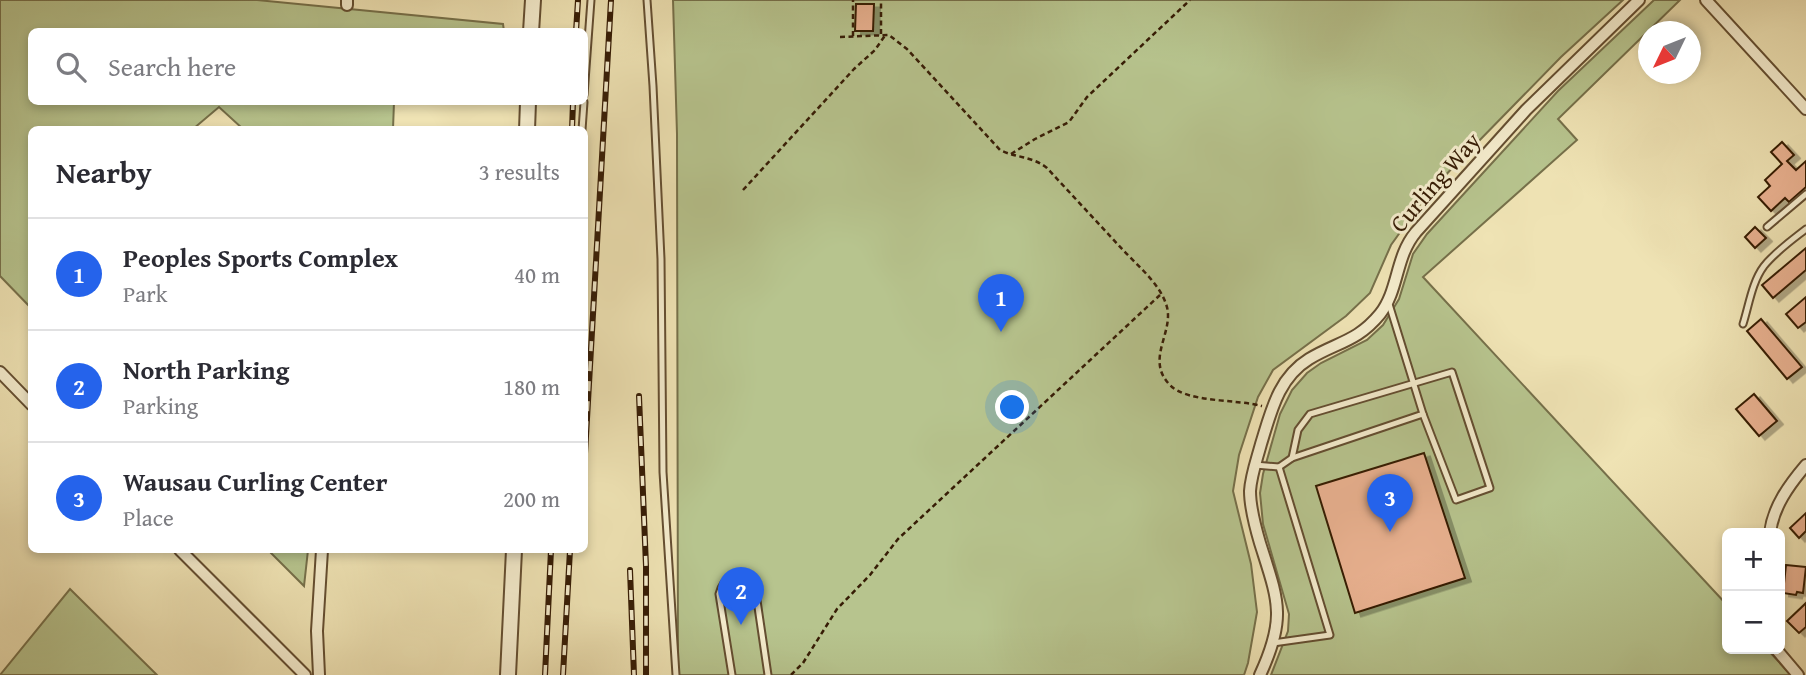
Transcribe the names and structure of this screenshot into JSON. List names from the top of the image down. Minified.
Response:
{"streets":{"street":["Curling Way"]},"north":"bottom left","page":{"search":"Search here","heading":["Nearby","3 results"],"list":[{"mark":"1","name":"Peoples Sports Complex","note":"Park","value":"40 m"},{"mark":"2","name":"North Parking","note":"Parking","value":"180 m"},{"mark":"3","name":"Wausau Curling Center","note":"Place","value":"200 m"}],"pins":["1","3","2"],"map_buttons":["+","−"]}}
